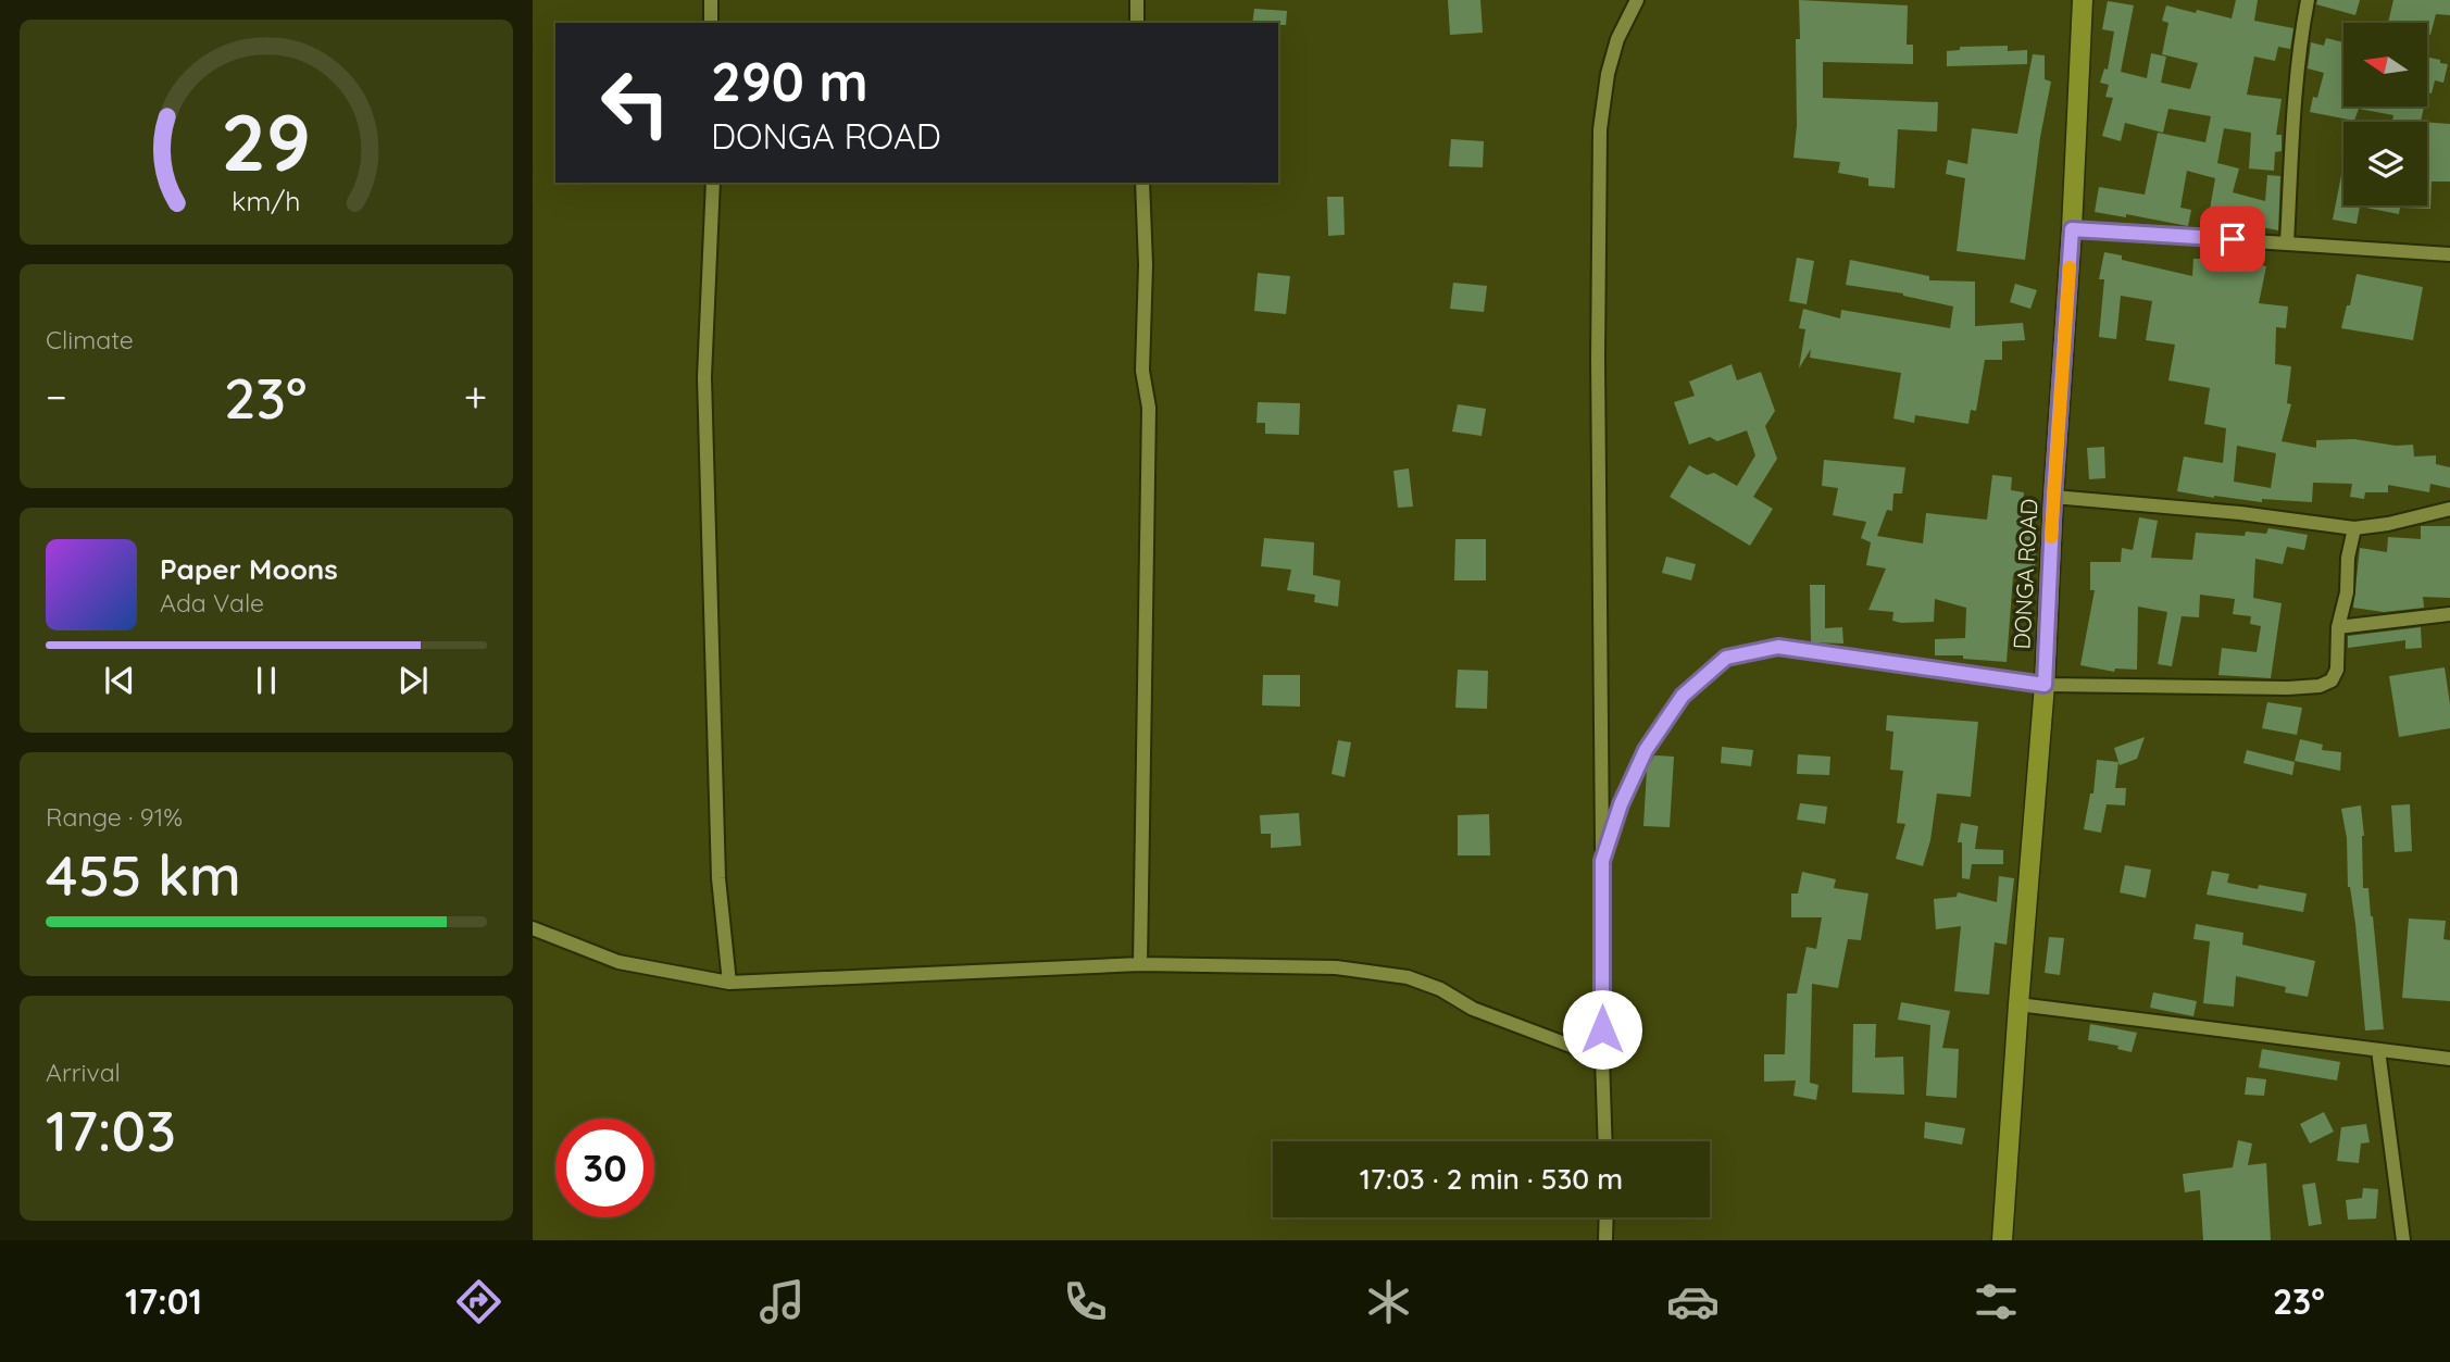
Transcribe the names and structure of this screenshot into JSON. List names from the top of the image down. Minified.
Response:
{"streets":{"street":["DONGA ROAD"]},"north":"left","page":{"turn":["290 m","DONGA ROAD"],"tile":["Climate",["Range · 91%","455 km"],["Arrival","17:03"]],"heat":["−","23°","+"],"song":["Paper Moons","Ada Vale"],"limit":"30","trip":"17:03 · 2 min · 530 m","tabs":["17:01","23°"],"gauge":["29","km/h"]}}
